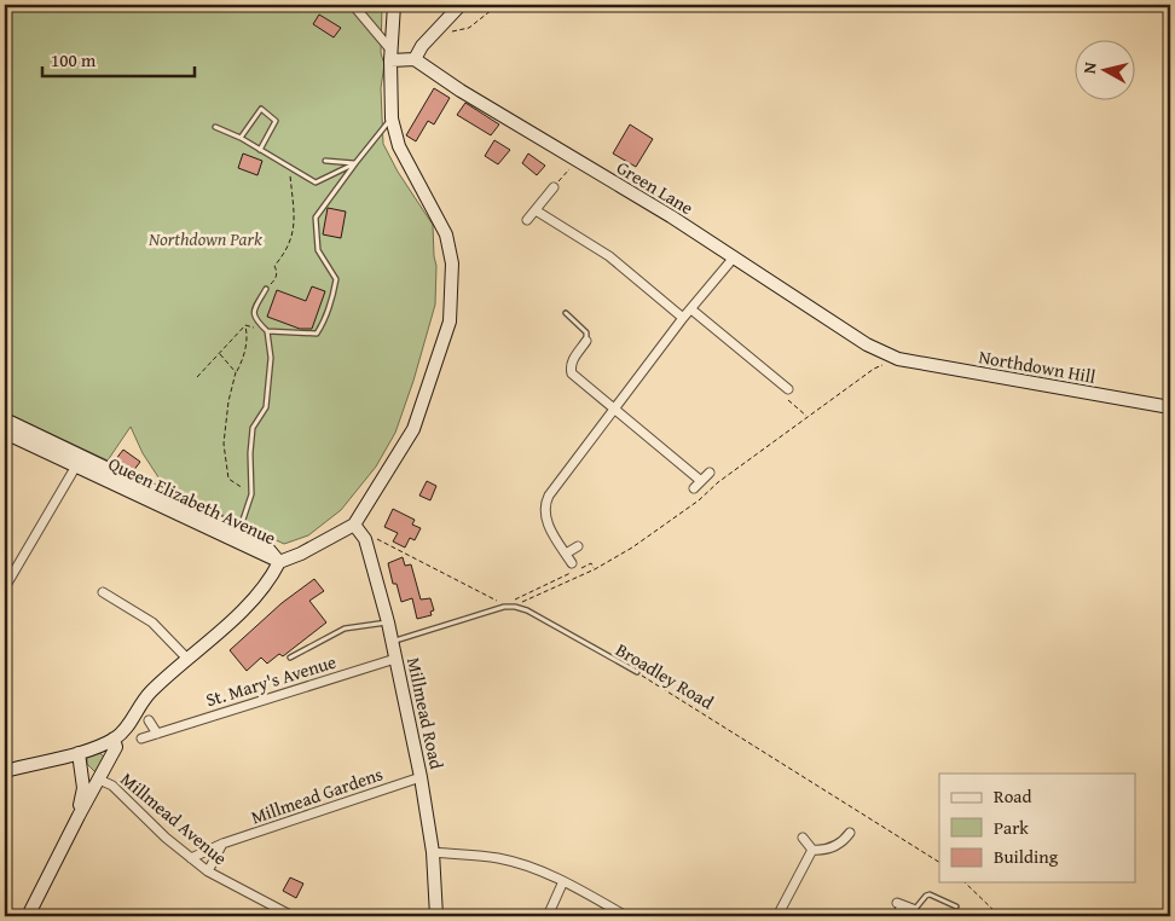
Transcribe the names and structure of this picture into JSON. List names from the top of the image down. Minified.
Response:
{"streets":{"main road":["Green Lane","Northdown Hill","Queen Elizabeth Avenue","Millmead Road"],"street":["St. Mary's Avenue","Millmead Gardens","Millmead Avenue"],"lane":["Broadley Road"]},"crossings":[["Green Lane","Northdown Hill"],["St. Mary's Avenue","Millmead Road"],["Millmead Road","Millmead Gardens"],["Millmead Gardens","Millmead Avenue"]],"parks":["Northdown Park"],"legend":["Road","Park","Building"],"scale_bar":"100 m","north":"left"}
